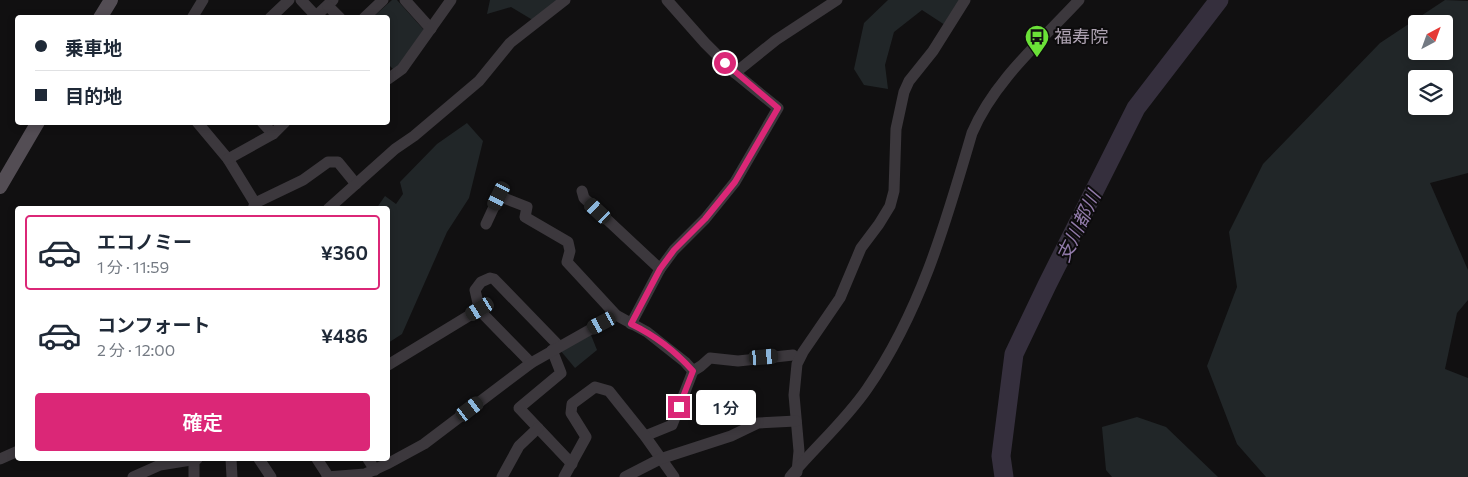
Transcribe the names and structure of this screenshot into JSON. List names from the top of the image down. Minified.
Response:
{"water":["支川都川"],"places":{"bus stop":["福寿院"]},"north":"top right","page":{"banner":["乗車地","目的地"],"list":[{"name":"エコノミー","note":"1 分 · 11:59","value":"¥360"},{"name":"コンフォート","note":"2 分 · 12:00","value":"¥486"}],"buttons":"確定","bubble":"1 分"}}
